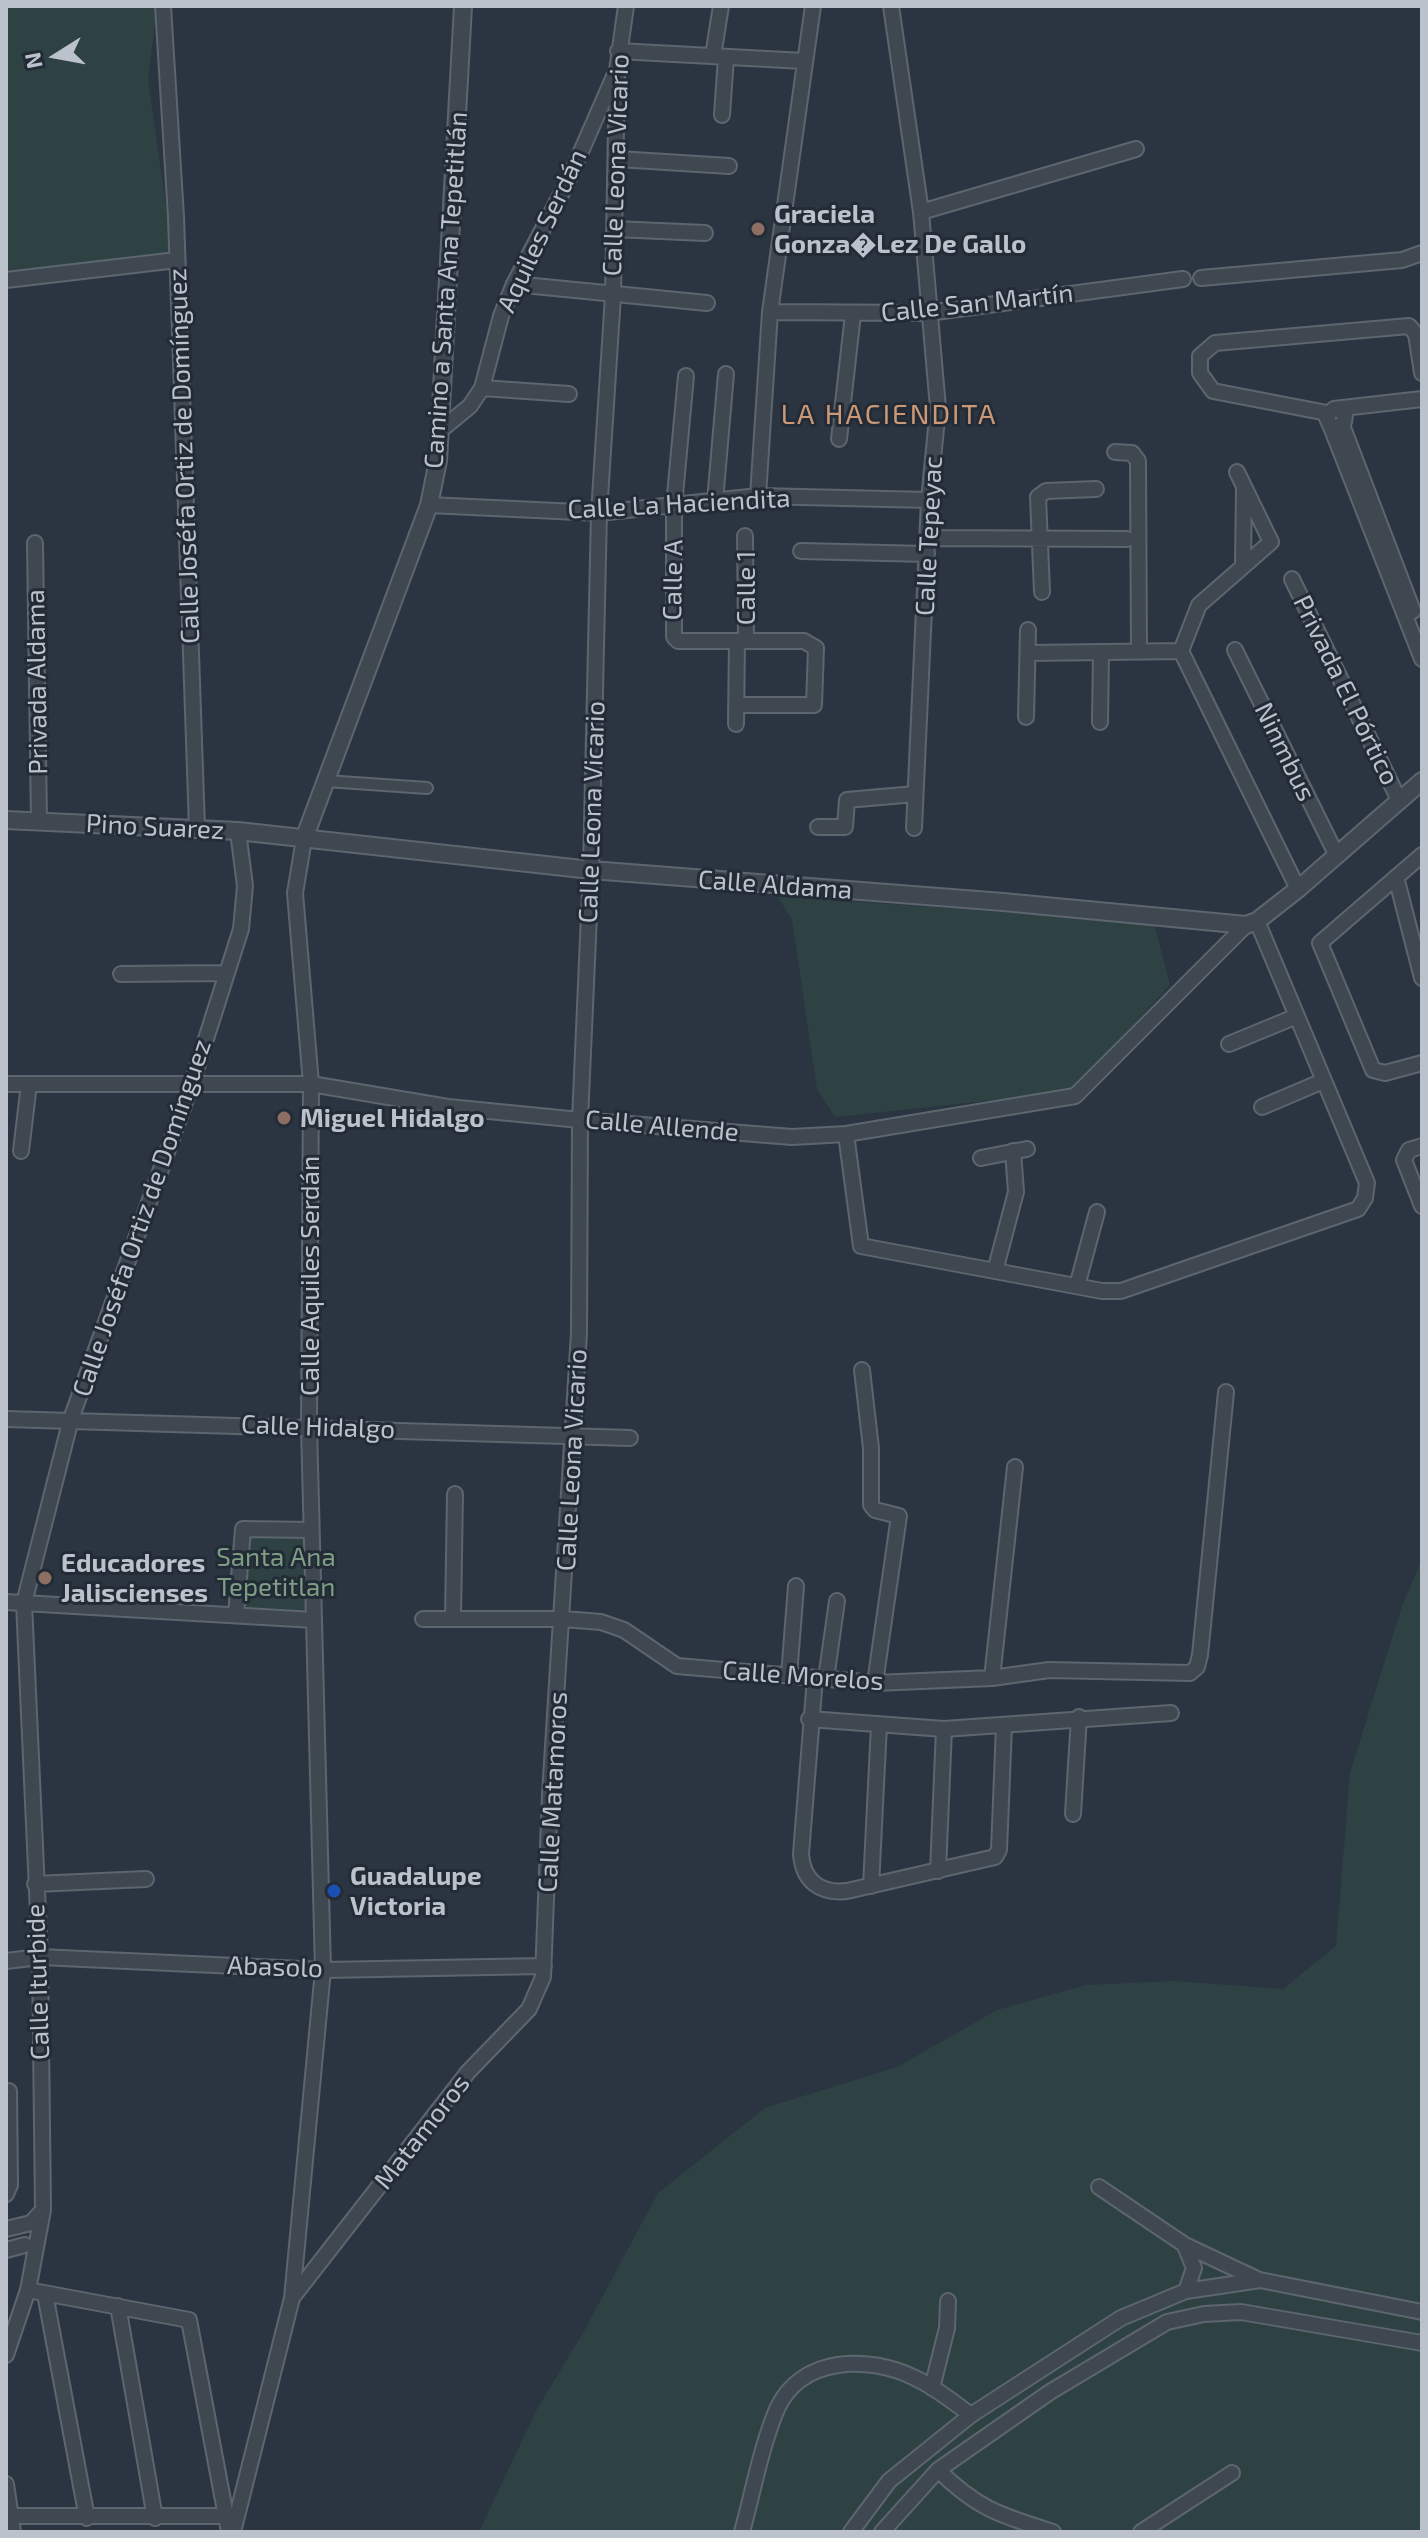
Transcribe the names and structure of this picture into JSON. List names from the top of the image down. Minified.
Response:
{"streets":{"street":["Calle Leona Vicario","Aquiles Serdán","Camino a Santa Ana Tepetitlán","Calle San Martín","Calle Joséfa Ortiz de Domínguez","Calle La Haciendita","Calle Tepeyac","Calle A","Calle 1","Privada Aldama","Privada El Pórtico","Ninmbus","Pino Suarez","Calle Aldama","Calle Allende","Calle Aquiles Serdán","Calle Hidalgo","Calle Morelos","Calle Matamoros","Abasolo","Calle Iturbide","Matamoros"]},"crossings":[["Calle Leona Vicario","Aquiles Serdán"],["Calle Leona Vicario","Calle La Haciendita"],["Calle Leona Vicario","Calle Aldama"],["Calle Leona Vicario","Calle Allende"],["Calle Leona Vicario","Calle Hidalgo"],["Calle Leona Vicario","Calle Morelos"],["Calle Leona Vicario","Calle Matamoros"],["Aquiles Serdán","Camino a Santa Ana Tepetitlán"],["Camino a Santa Ana Tepetitlán","Calle La Haciendita"],["Camino a Santa Ana Tepetitlán","Pino Suarez"],["Camino a Santa Ana Tepetitlán","Calle Aldama"],["Camino a Santa Ana Tepetitlán","Calle Aquiles Serdán"],["Calle San Martín","Calle Tepeyac"],["Calle Joséfa Ortiz de Domínguez","Pino Suarez"],["Calle Joséfa Ortiz de Domínguez","Calle Allende"],["Calle Joséfa Ortiz de Domínguez","Calle Hidalgo"],["Calle Joséfa Ortiz de Domínguez","Calle Iturbide"],["Calle La Haciendita","Calle Tepeyac"],["Calle La Haciendita","Calle A"],["Calle A","Calle 1"],["Privada Aldama","Pino Suarez"],["Pino Suarez","Calle Aldama"],["Pino Suarez","Calle Aquiles Serdán"],["Calle Aldama","Calle Allende"],["Calle Aldama","Calle Aquiles Serdán"],["Calle Allende","Calle Aquiles Serdán"],["Calle Aquiles Serdán","Calle Hidalgo"],["Calle Aquiles Serdán","Abasolo"],["Calle Morelos","Calle Matamoros"],["Calle Matamoros","Abasolo"],["Calle Matamoros","Matamoros"],["Abasolo","Calle Iturbide"],["Abasolo","Matamoros"]],"districts":["LA HACIENDITA"],"parks":["Santa Ana Tepetitlan"],"places":["Graciela Gonza�Lez De Gallo","Miguel Hidalgo","Educadores Jaliscienses","Guadalupe Victoria"],"north":"left"}
